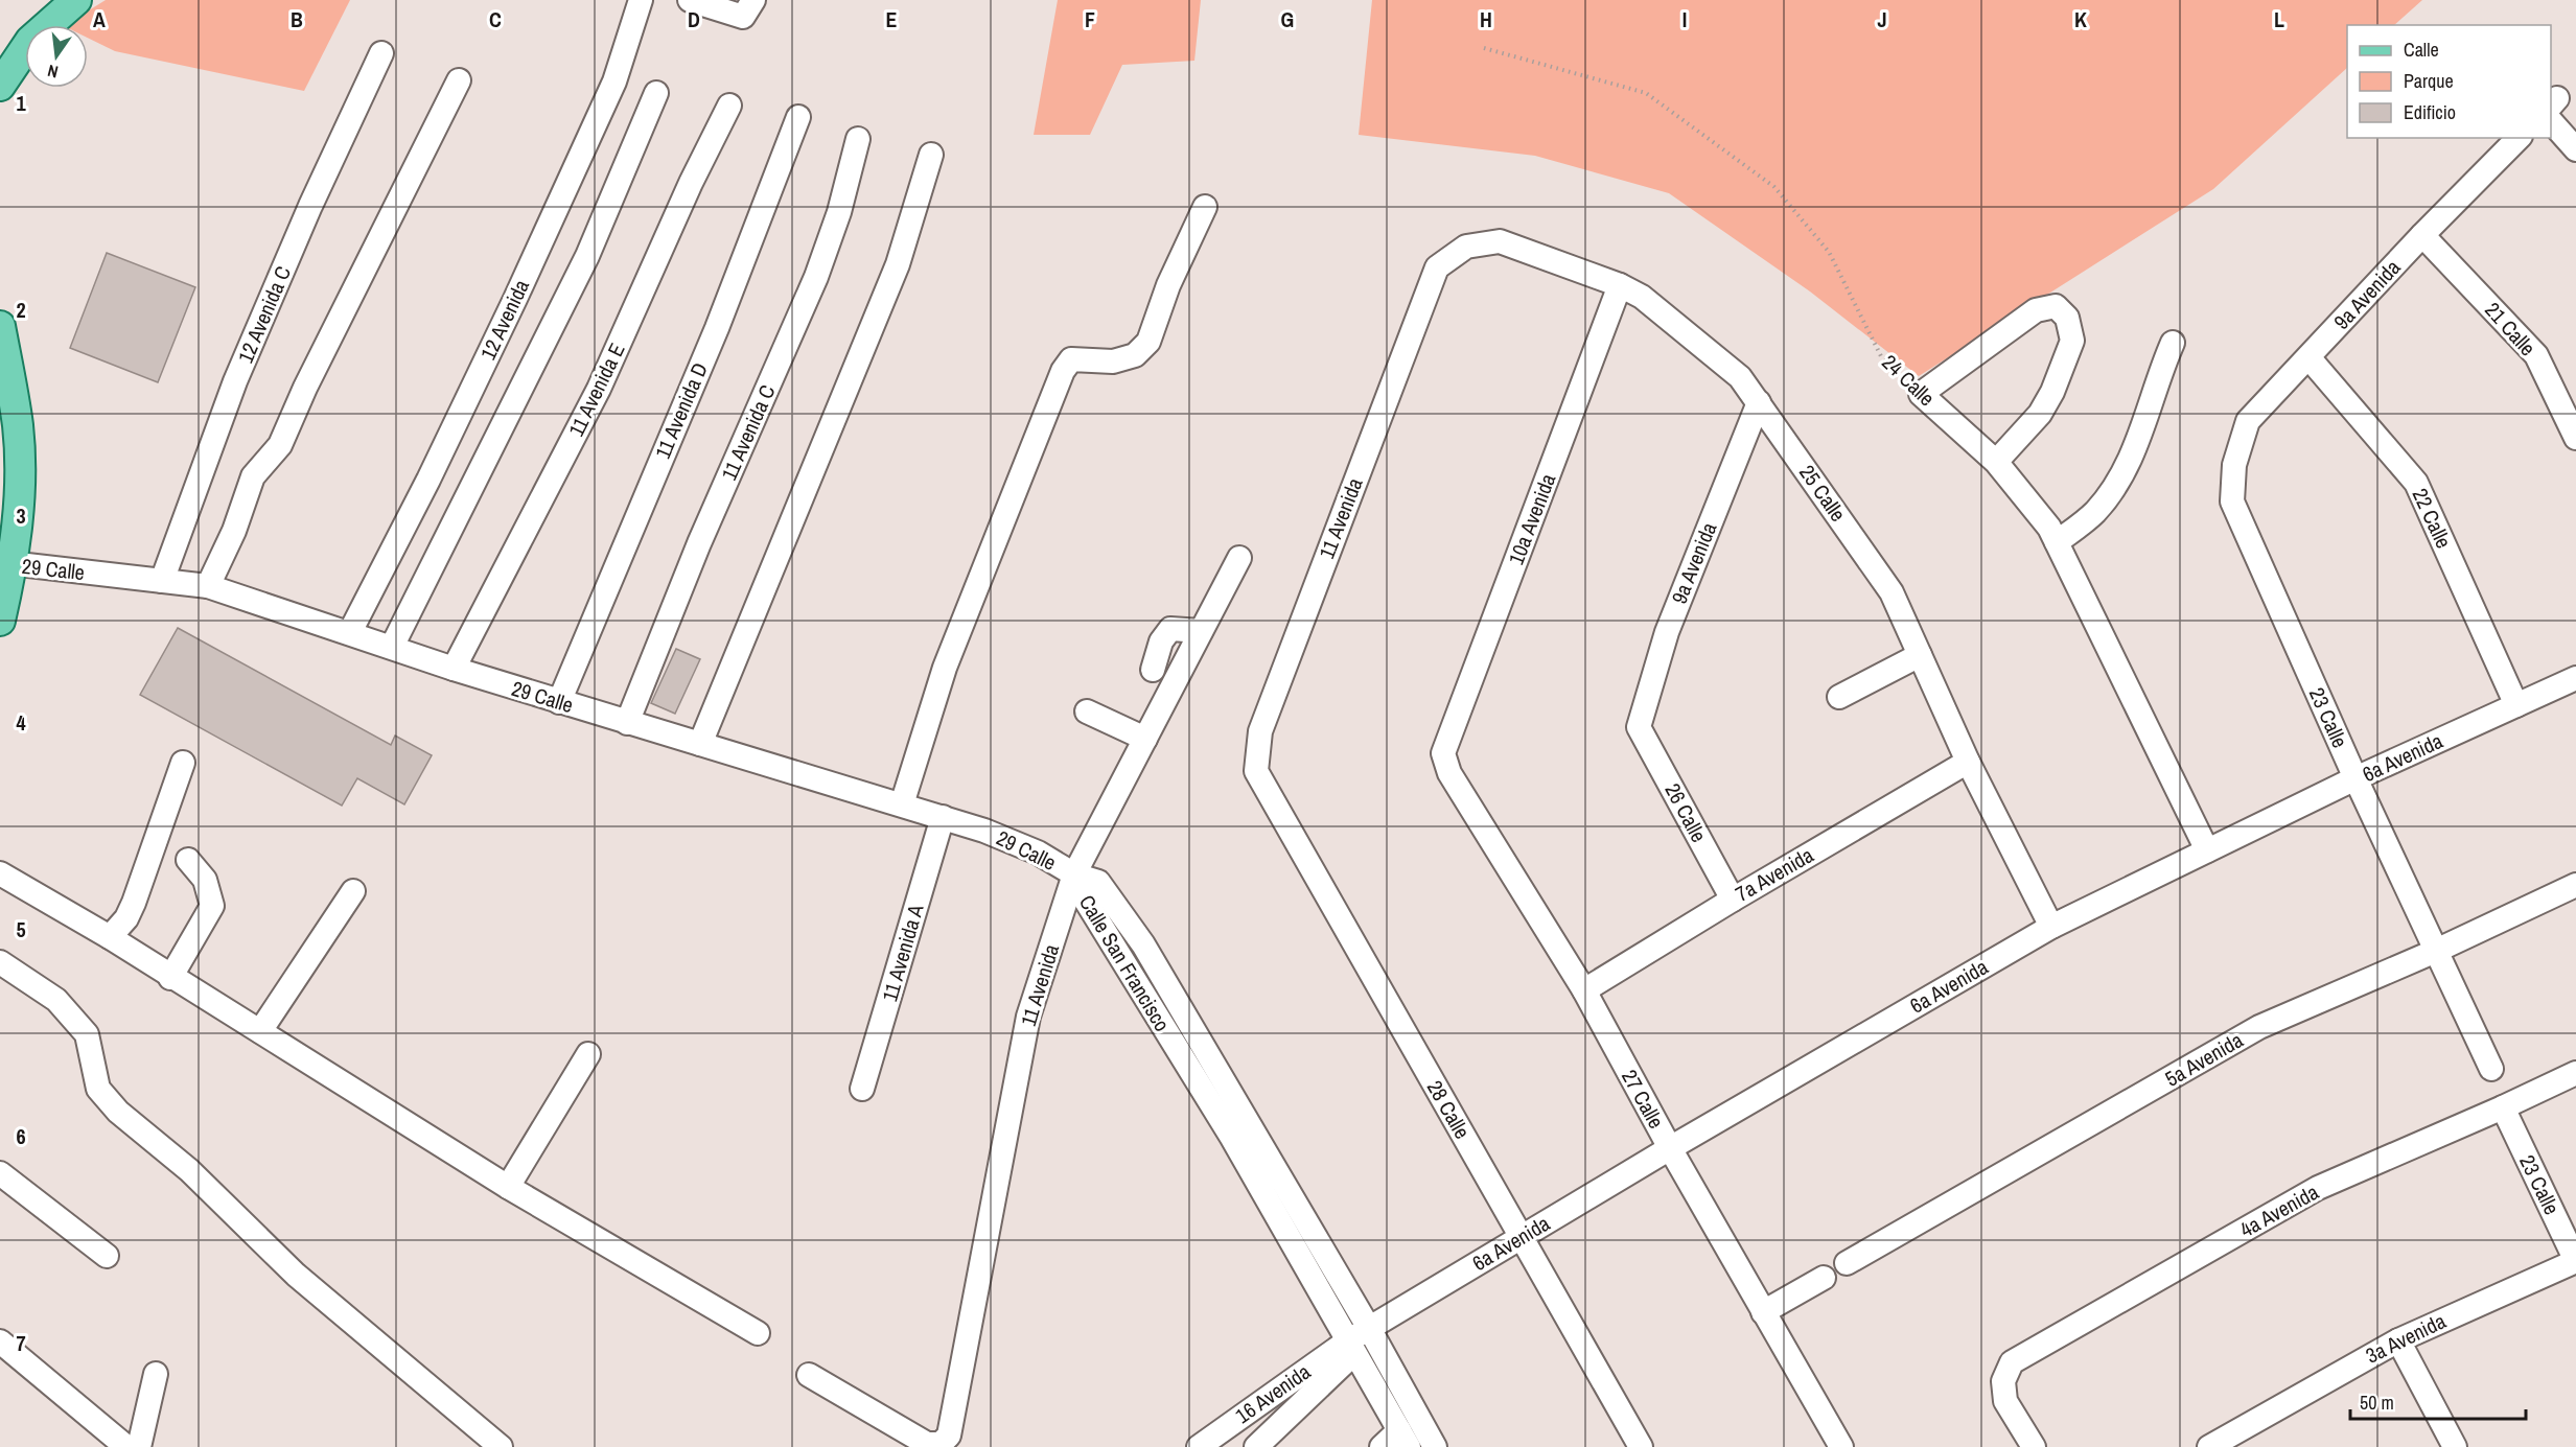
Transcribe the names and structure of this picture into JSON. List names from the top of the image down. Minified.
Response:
{"streets":{"street":["9a Avenida","12 Avenida C","12 Avenida","21 Calle","24 Calle","11 Avenida E","11 Avenida D","11 Avenida C","25 Calle","11 Avenida","22 Calle","10a Avenida","29 Calle","23 Calle","6a Avenida","26 Calle","7a Avenida","11 Avenida A","Calle San Francisco","5a Avenida","27 Calle","28 Calle","4a Avenida","3a Avenida","16 Avenida"]},"crossings":[["9a Avenida","21 Calle"],["9a Avenida","25 Calle"],["9a Avenida","22 Calle"],["9a Avenida","23 Calle"],["9a Avenida","26 Calle"],["12 Avenida C","29 Calle"],["12 Avenida","29 Calle"],["24 Calle","6a Avenida"],["11 Avenida E","29 Calle"],["11 Avenida D","29 Calle"],["11 Avenida C","29 Calle"],["25 Calle","11 Avenida"],["25 Calle","10a Avenida"],["25 Calle","6a Avenida"],["25 Calle","7a Avenida"],["11 Avenida","29 Calle"],["11 Avenida","Calle San Francisco"],["11 Avenida","28 Calle"],["22 Calle","6a Avenida"],["10a Avenida","27 Calle"],["29 Calle","11 Avenida A"],["29 Calle","Calle San Francisco"],["23 Calle","6a Avenida"],["23 Calle","5a Avenida"],["23 Calle","4a Avenida"],["23 Calle","3a Avenida"],["6a Avenida","Calle San Francisco"],["6a Avenida","27 Calle"],["6a Avenida","28 Calle"],["6a Avenida","16 Avenida"],["26 Calle","7a Avenida"],["7a Avenida","27 Calle"],["Calle San Francisco","16 Avenida"]],"legend":["Calle","Parque","Edificio"],"scale_bar":"50 m","north":"bottom","grid":{"columns":["A","B","C","D","E","F","G","H","I","J","K","L"],"rows":["1","2","3","4","5","6","7"]}}
